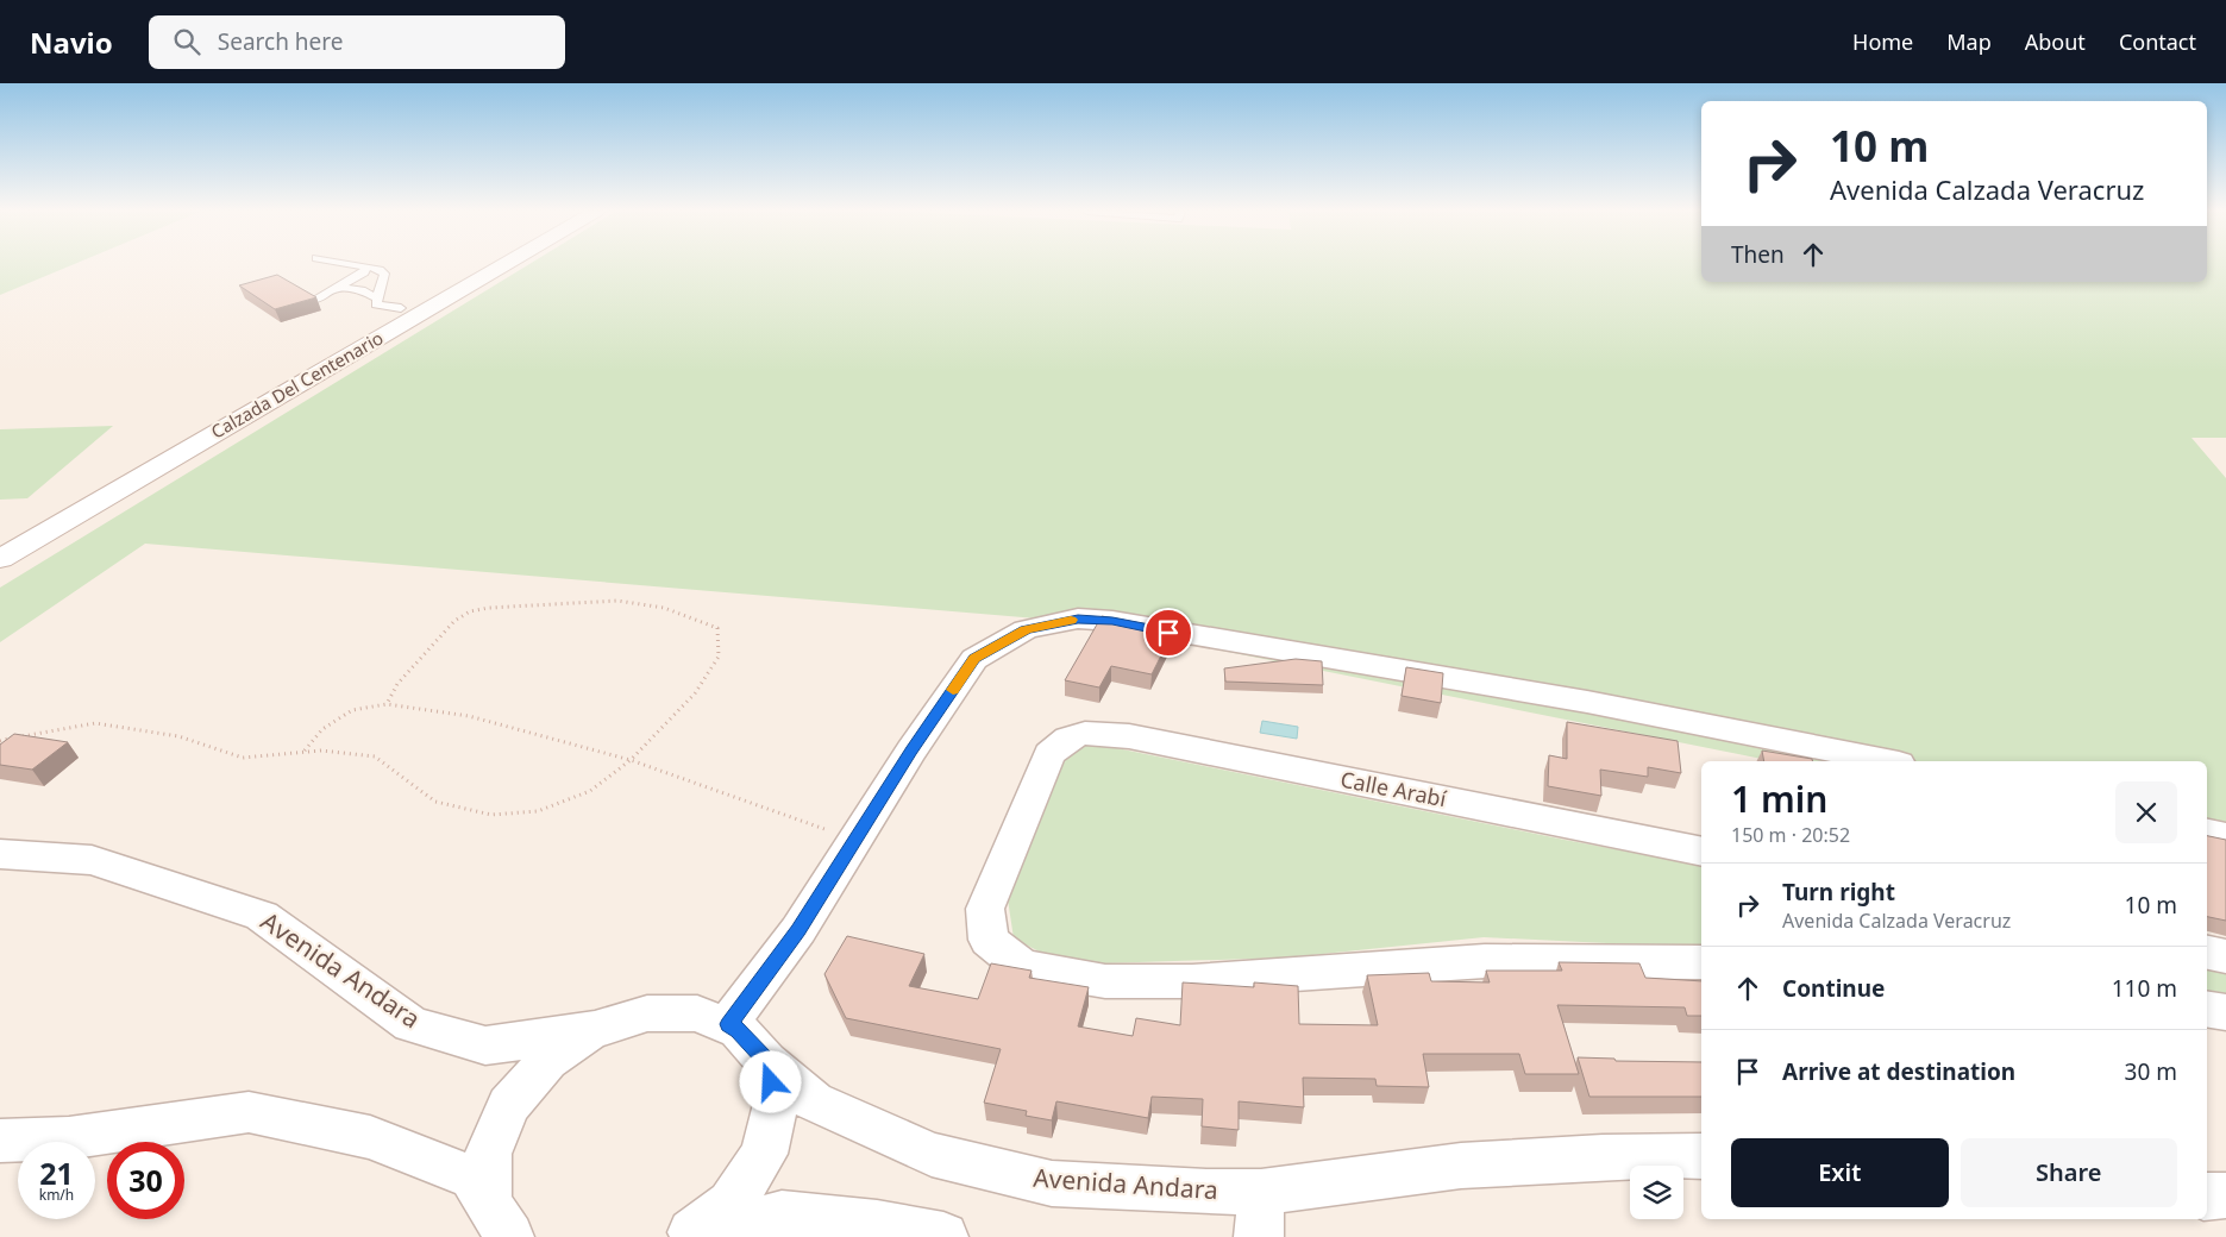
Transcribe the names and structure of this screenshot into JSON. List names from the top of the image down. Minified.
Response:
{"streets":{"main road":["Calzada Del Centenario"],"street":["Calle Arabí","Avenida Andara"]},"page":{"header":"Navio","search":"Search here","nav":["Home","Map","About","Contact"],"turn":["10 m","Avenida Calzada Veracruz"],"then":"Then","heading":["1 min","150 m · 20:52"],"list":[{"name":"Turn right","note":"Avenida Calzada Veracruz","value":"10 m"},{"name":"Continue","value":"110 m"},{"name":"Arrive at destination","value":"30 m"}],"buttons":["Exit","Share"],"speed":"21 km/h","limit":"30"}}
